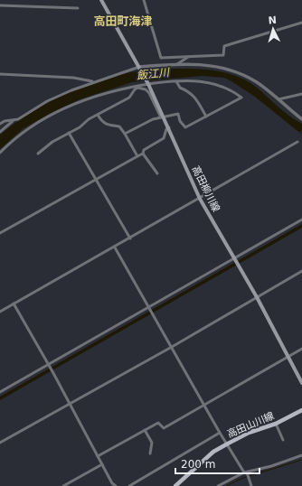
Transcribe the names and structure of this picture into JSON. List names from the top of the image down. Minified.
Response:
{"streets":{"main road":["高田柳川線","高田山川線"]},"districts":["高田町海津"],"water":["飯江川"],"scale_bar":"200 m","north":"top"}
